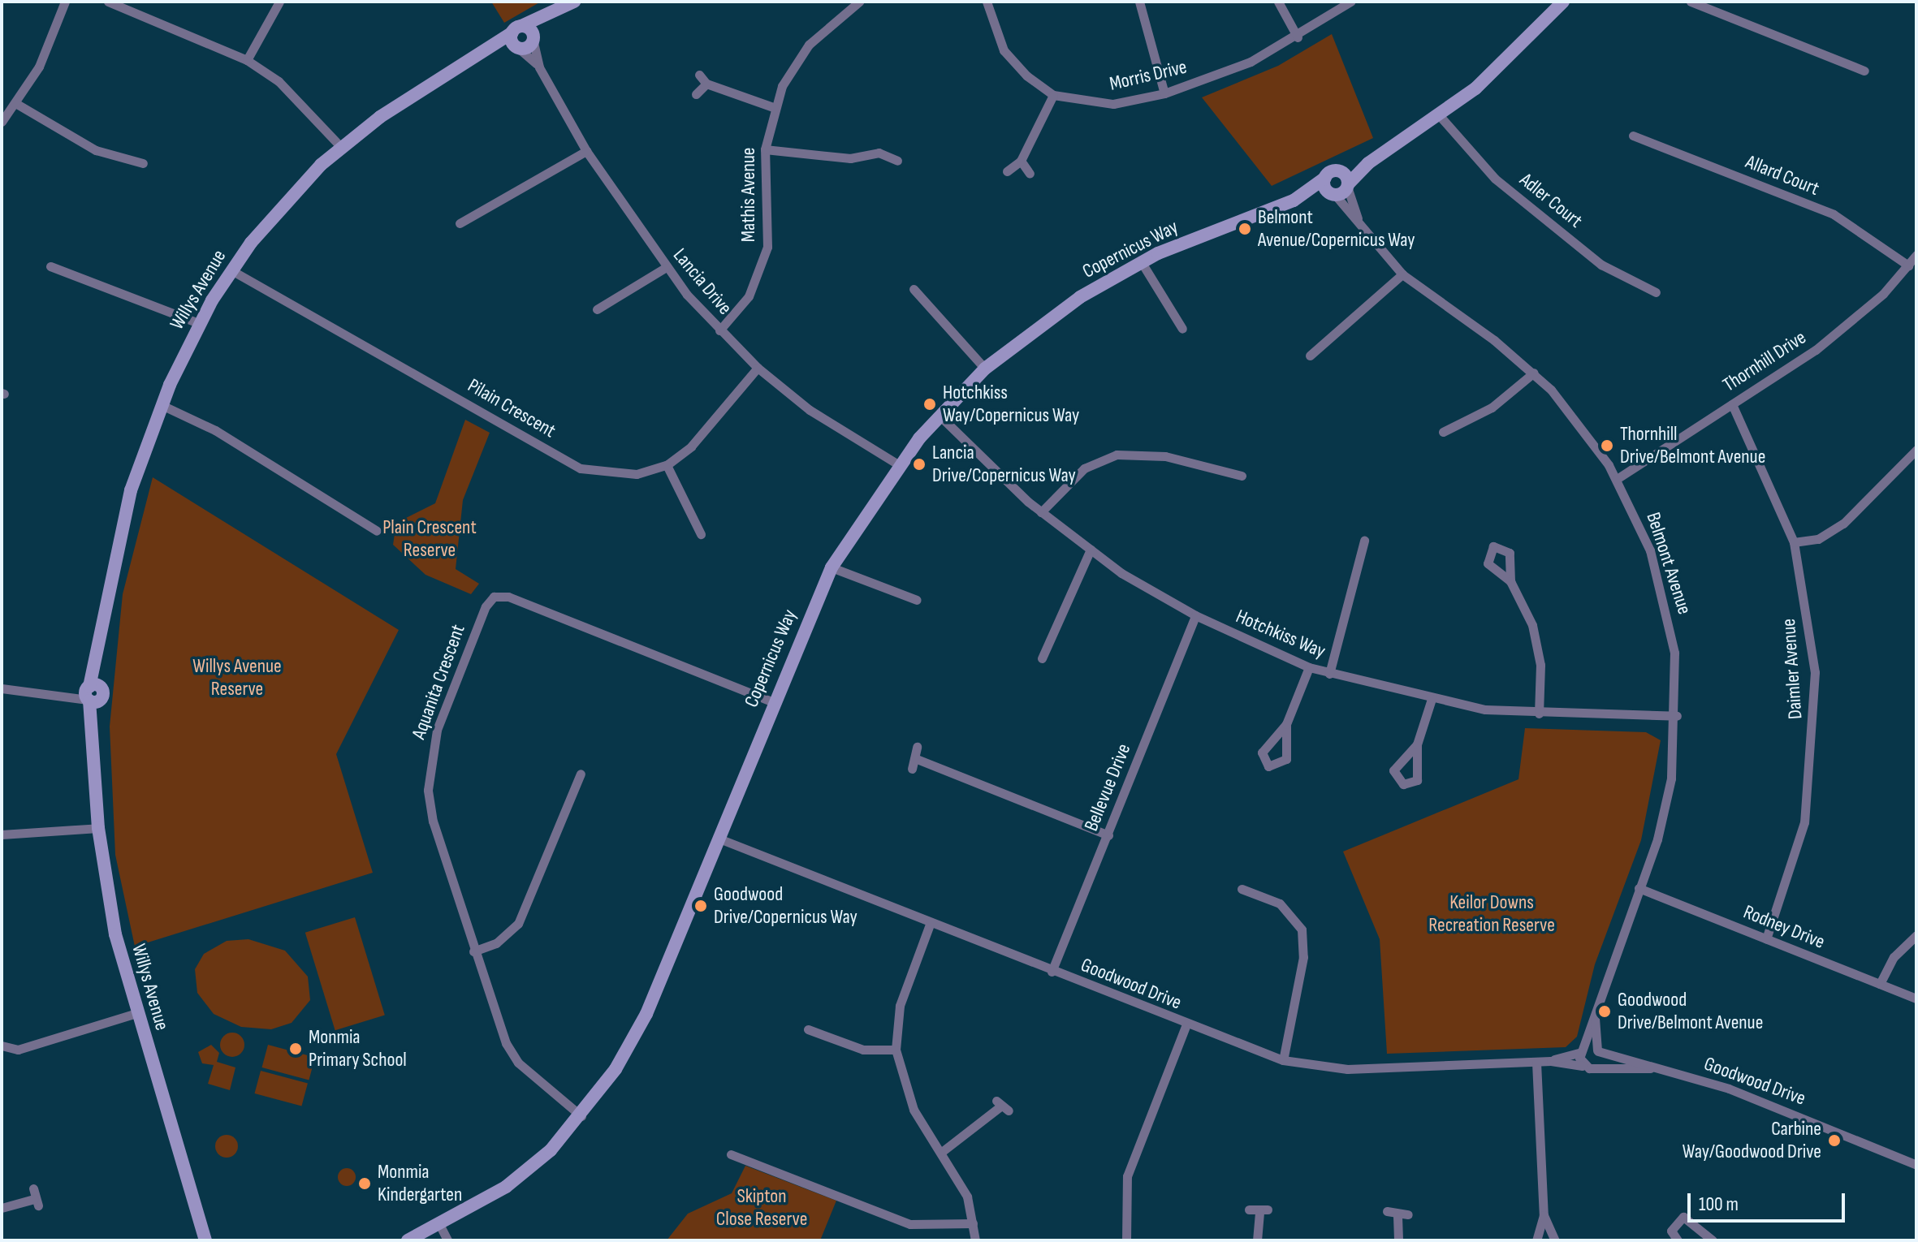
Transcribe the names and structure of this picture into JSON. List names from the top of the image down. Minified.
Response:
{"streets":{"street":["Morris Drive","Allard Court","Mathis Avenue","Adler Court","Copernicus Way","Lancia Drive","Willys Avenue","Thornhill Drive","Pilain Crescent","Belmont Avenue","Hotchkiss Way","Daimler Avenue","Aquanita Crescent","Bellevue Drive","Rodney Drive","Goodwood Drive"]},"crossings":[["Allard Court","Thornhill Drive"],["Mathis Avenue","Lancia Drive"],["Adler Court","Copernicus Way"],["Copernicus Way","Lancia Drive"],["Copernicus Way","Belmont Avenue"],["Copernicus Way","Hotchkiss Way"],["Copernicus Way","Aquanita Crescent"],["Copernicus Way","Goodwood Drive"],["Lancia Drive","Willys Avenue"],["Lancia Drive","Pilain Crescent"],["Willys Avenue","Pilain Crescent"],["Thornhill Drive","Belmont Avenue"],["Thornhill Drive","Daimler Avenue"],["Belmont Avenue","Hotchkiss Way"],["Belmont Avenue","Rodney Drive"],["Belmont Avenue","Goodwood Drive"],["Hotchkiss Way","Bellevue Drive"],["Daimler Avenue","Rodney Drive"],["Bellevue Drive","Goodwood Drive"]],"parks":["Plain Crescent Reserve","Willys Avenue Reserve","Keilor Downs Recreation Reserve","Skipton Close Reserve"],"places":["Belmont Avenue/Copernicus Way","Hotchkiss Way/Copernicus Way","Thornhill Drive/Belmont Avenue","Lancia Drive/Copernicus Way","Goodwood Drive/Copernicus Way","Goodwood Drive/Belmont Avenue","Monmia Primary School","Carbine Way/Goodwood Drive","Monmia Kindergarten"],"scale_bar":"100 m"}
